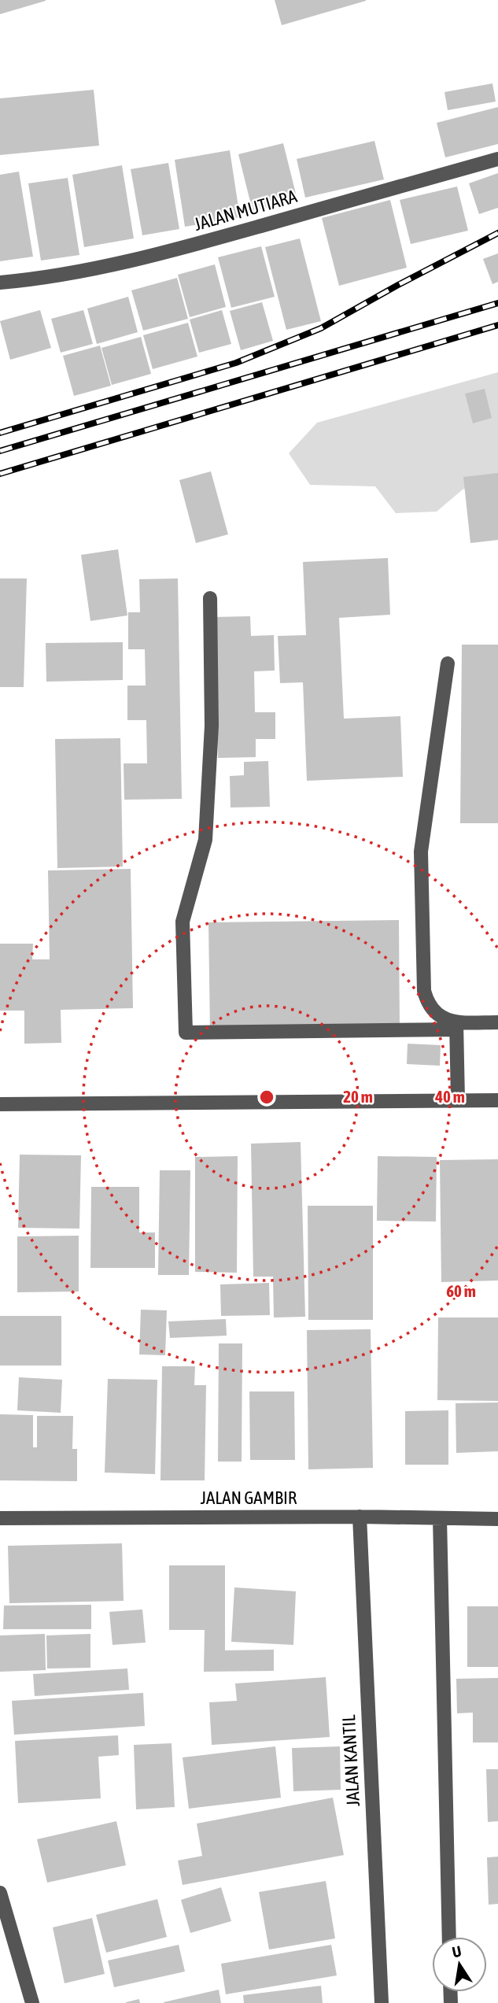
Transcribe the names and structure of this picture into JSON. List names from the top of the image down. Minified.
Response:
{"streets":{"street":["JALAN MUTIARA","JALAN GAMBIR","JALAN KANTIL"]},"crossings":[["JALAN GAMBIR","JALAN KANTIL"]],"north":"top","rings":["20 m","40 m","60 m"]}
